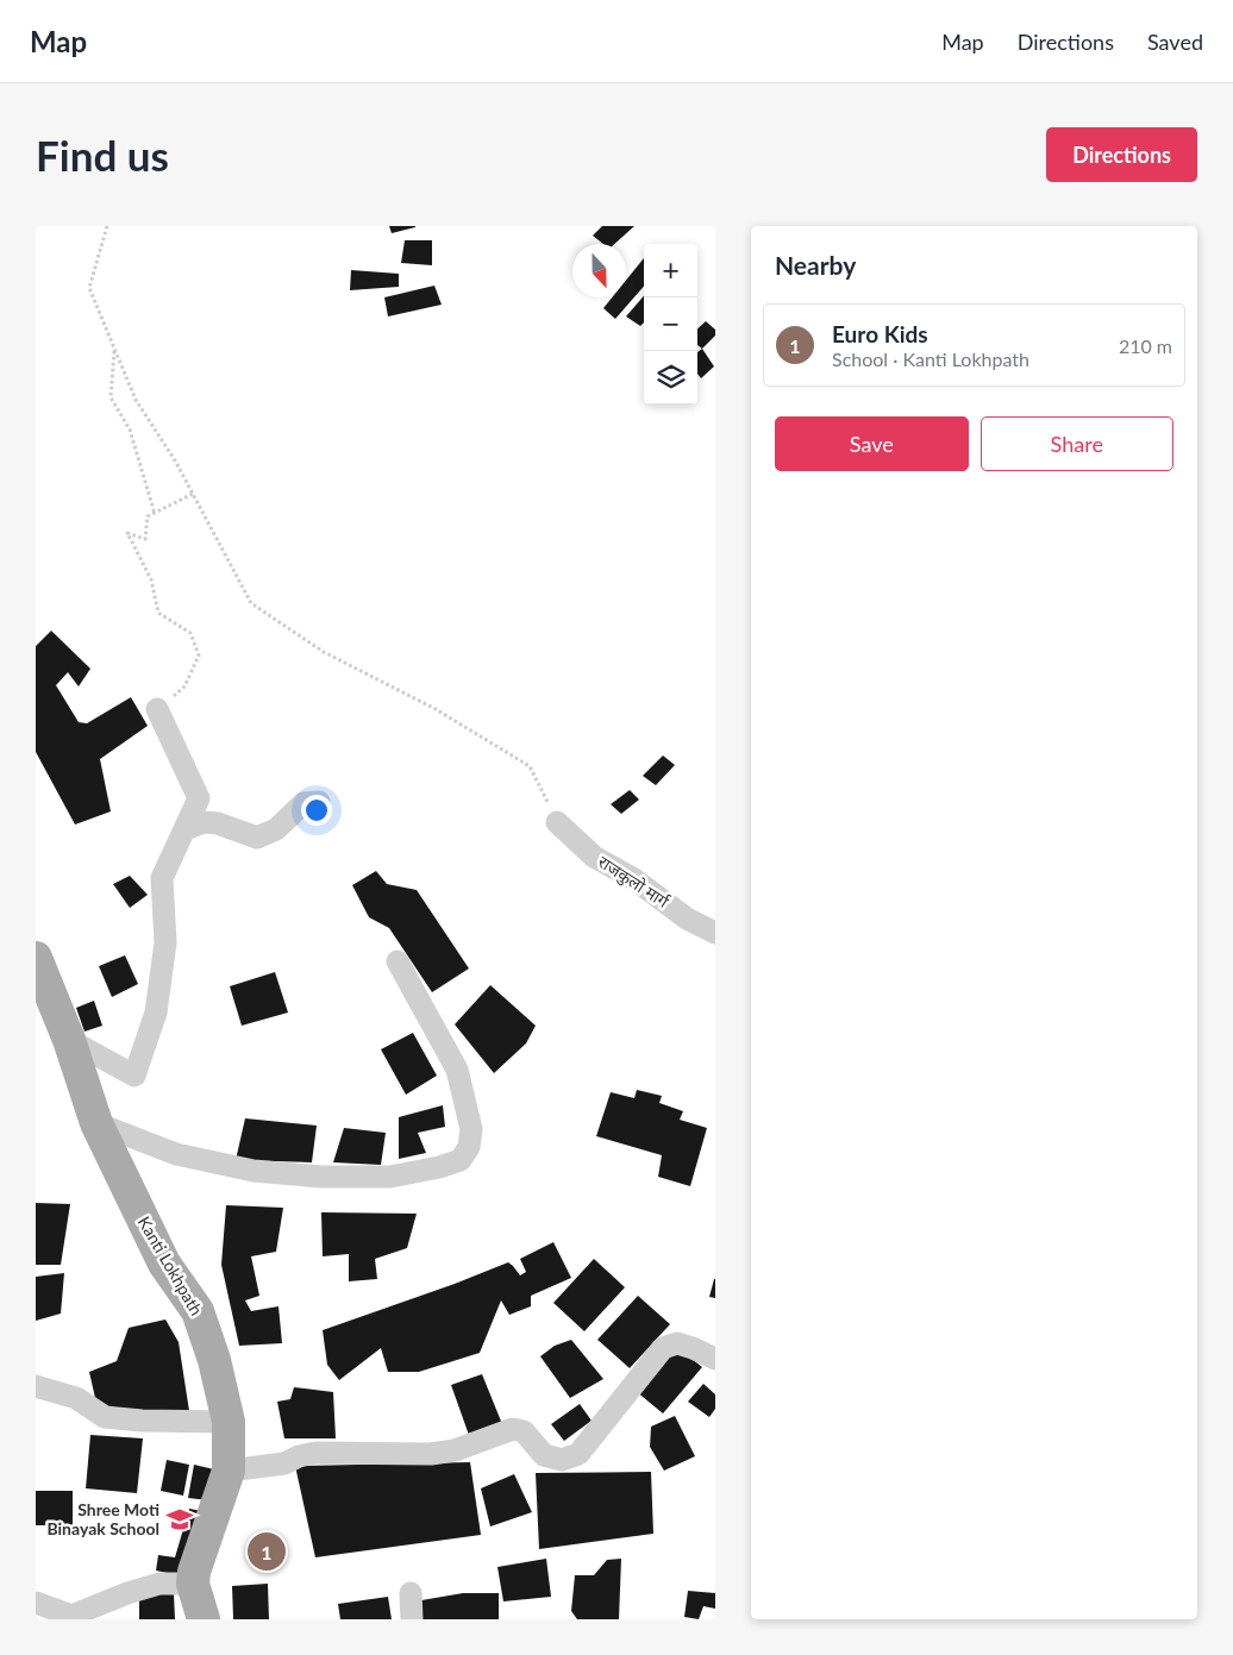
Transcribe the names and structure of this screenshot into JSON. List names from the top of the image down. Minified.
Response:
{"streets":{"main road":["Kanti Lokhpath"],"street":["राजकुलो मार्ग"]},"places":{"school or university":["Shree Moti Binayak School"]},"north":"bottom","page":{"header":"Map","nav":["Map","Directions","Saved"],"buttons":["Directions",["Save","Share"]],"title":"Find us","heading":"Nearby","map_buttons":["+","−"],"list":[{"mark":"1","name":"Euro Kids","note":"School · Kanti Lokhpath","value":"210 m"}],"pins":"1"}}
